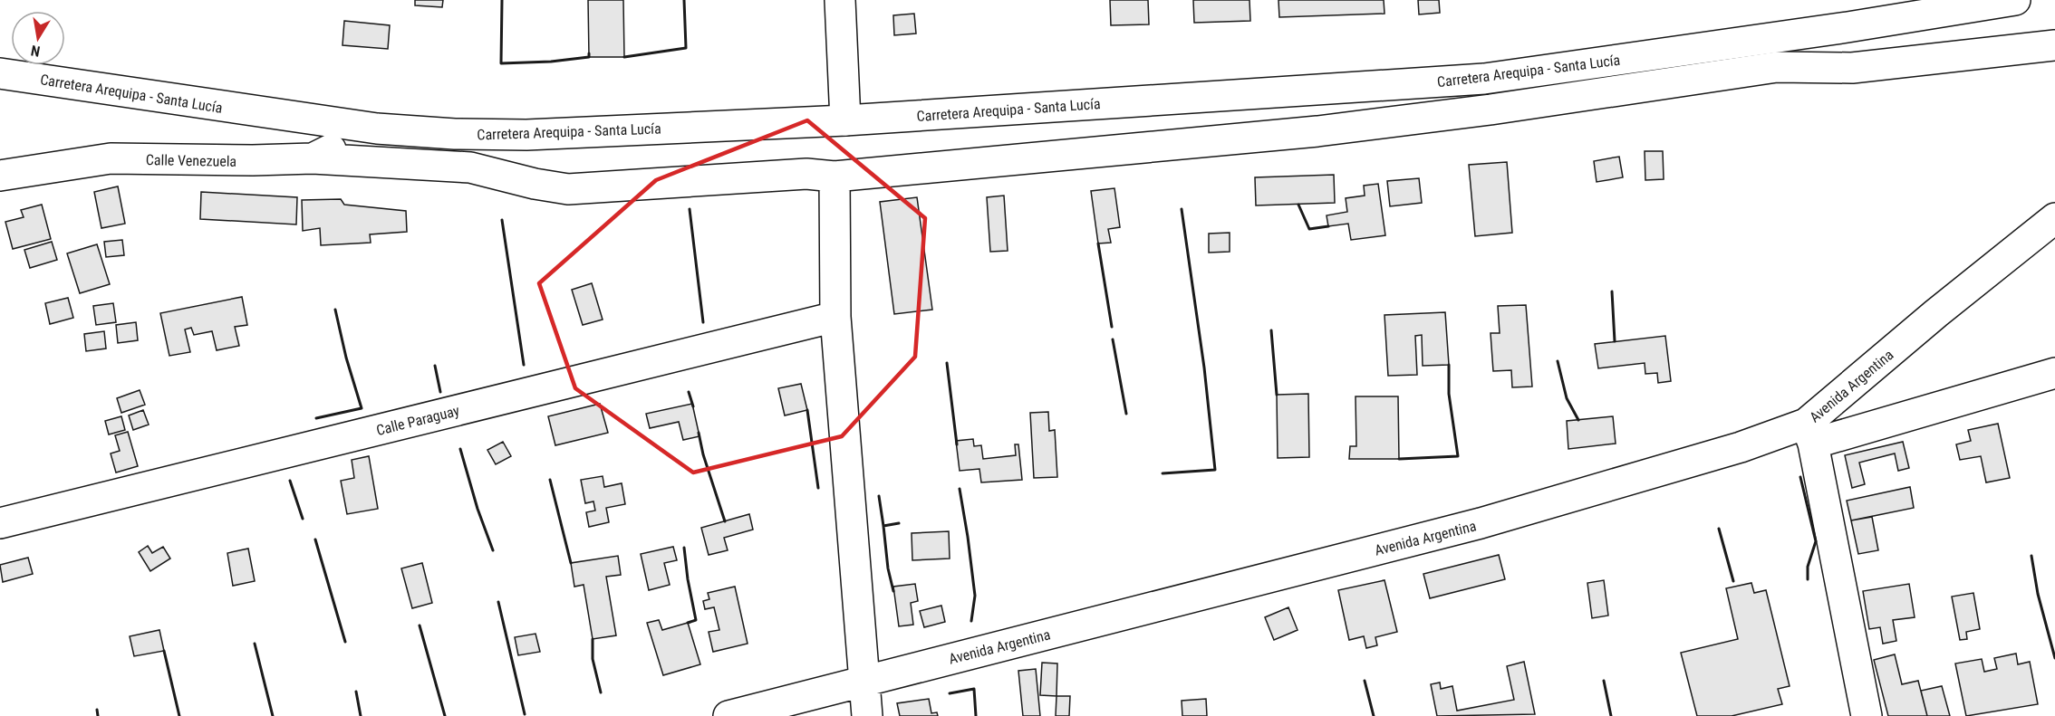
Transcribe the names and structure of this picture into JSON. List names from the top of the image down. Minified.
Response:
{"streets":{"street":["Carretera Arequipa - Santa Lucía","Calle Venezuela","Avenida Argentina","Calle Paraguay"]},"crossings":[["Carretera Arequipa - Santa Lucía","Calle Venezuela"]],"north":"bottom"}
